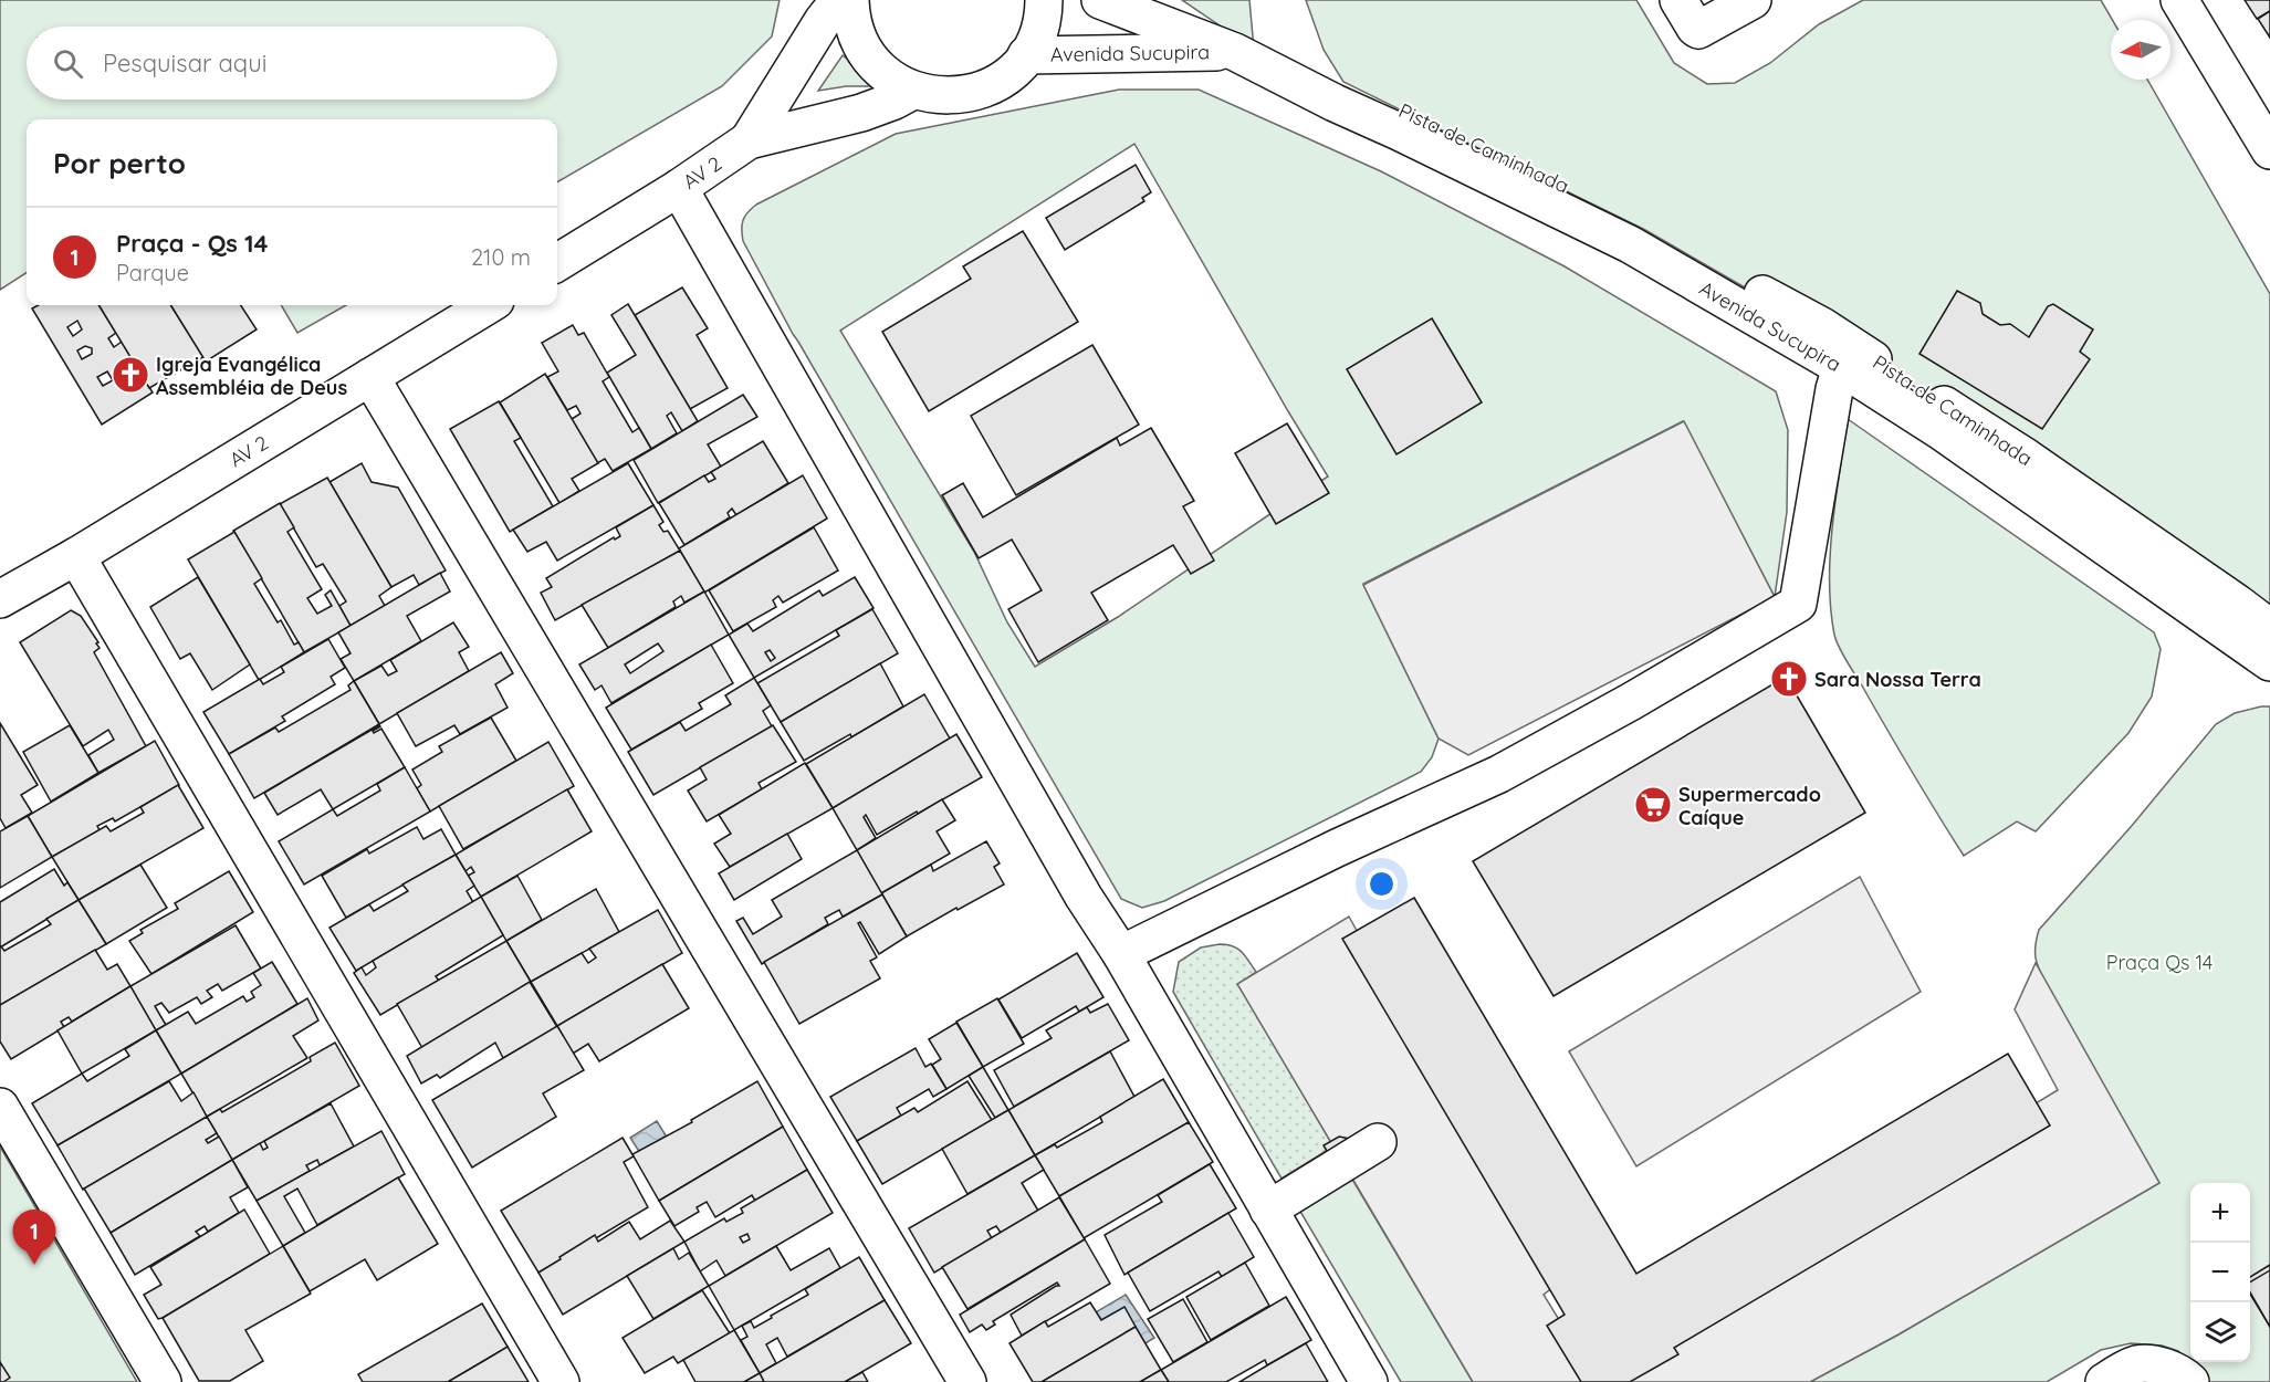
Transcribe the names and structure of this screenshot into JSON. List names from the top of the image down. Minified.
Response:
{"streets":{"street":["Avenida Sucupira","Pista de Caminhada","AV 2"]},"parks":["Praça Qs 14"],"places":{"church":["Igreja Evangélica Assembléia de Deus","Sara Nossa Terra"],"supermarket":["Supermercado Caíque"]},"north":"left","page":{"search":"Pesquisar aqui","heading":"Por perto","list":[{"mark":"1","name":"Praça - Qs 14","note":"Parque","value":"210 m"}],"map_buttons":["+","−"],"pins":"1"}}
